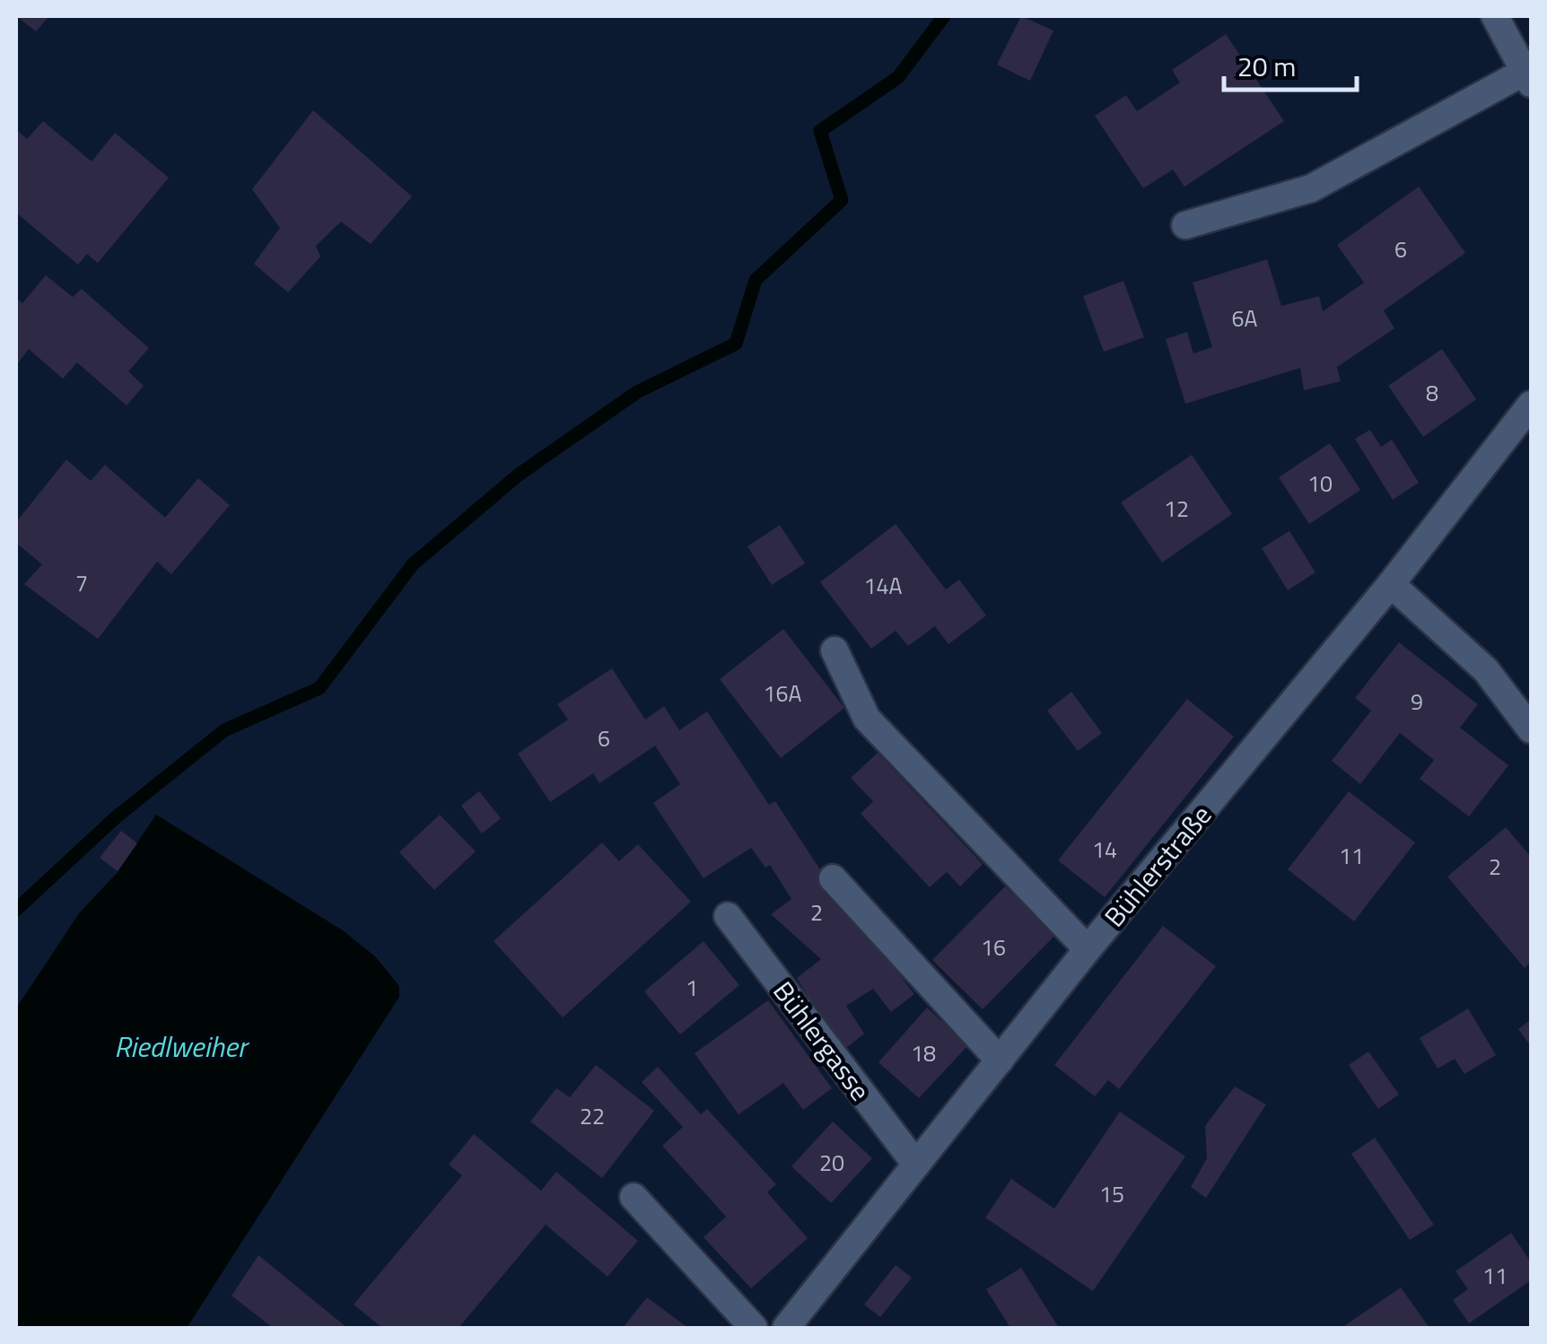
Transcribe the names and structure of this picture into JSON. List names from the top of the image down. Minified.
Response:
{"streets":{"street":["Bühlerstraße","Bühlergasse"]},"crossings":[["Bühlerstraße","Bühlergasse"]],"water":["Riedlweiher"],"house_numbers":["6","6A","8","10","12","7","14A","16A","9","6","14","11","2","2","16","1","18","22","20","15","11"],"scale_bar":"20 m"}
